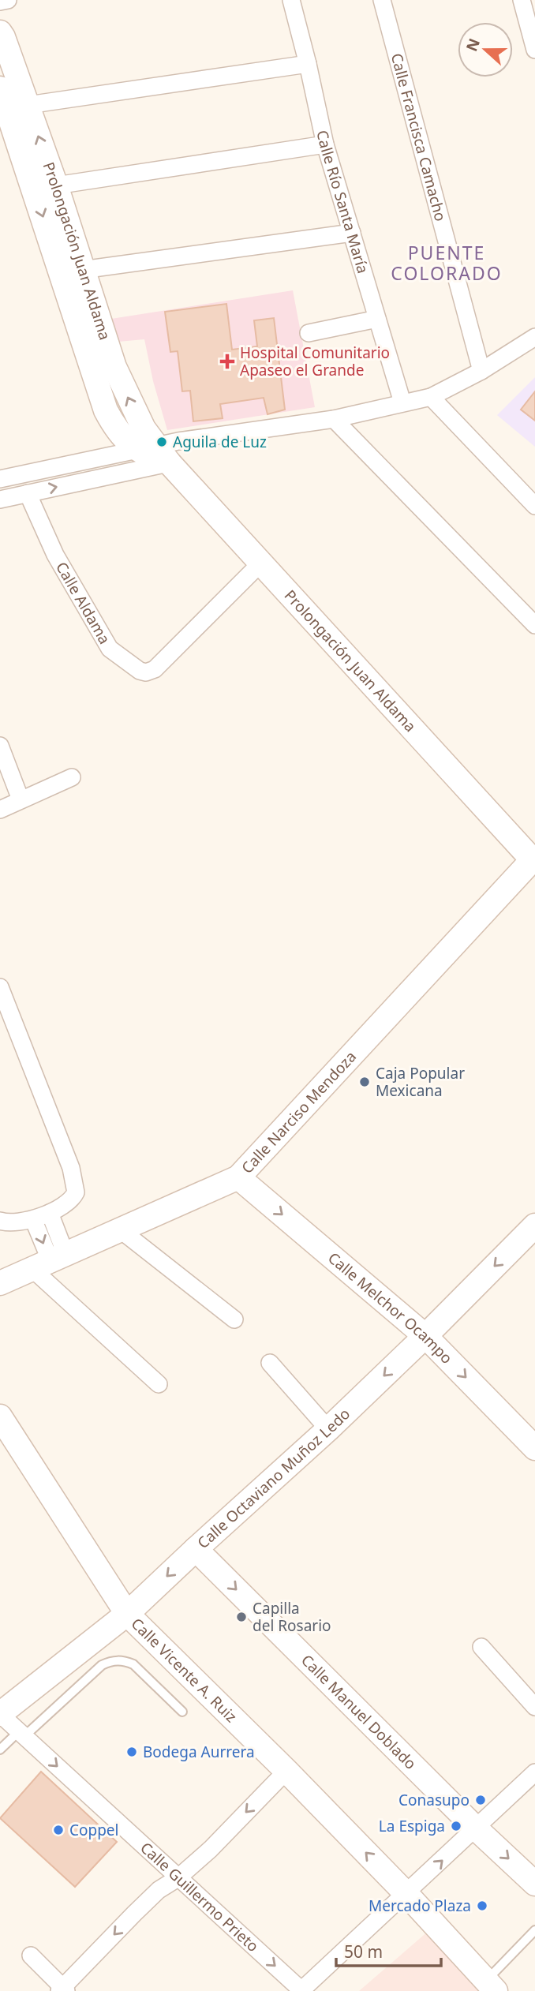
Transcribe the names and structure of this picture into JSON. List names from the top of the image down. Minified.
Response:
{"streets":{"street":["Calle Francisca Camacho","Calle Río Santa María","Prolongación Juan Aldama","Calle Aldama","Calle Narciso Mendoza","Calle Melchor Ocampo","Calle Octaviano Muñoz Ledo","Calle Vicente A. Ruiz","Calle Manuel Doblado","Calle Guillermo Prieto"]},"crossings":[["Prolongación Juan Aldama","Calle Aldama"],["Prolongación Juan Aldama","Calle Narciso Mendoza"],["Calle Narciso Mendoza","Calle Melchor Ocampo"],["Calle Melchor Ocampo","Calle Octaviano Muñoz Ledo"],["Calle Octaviano Muñoz Ledo","Calle Vicente A. Ruiz"],["Calle Octaviano Muñoz Ledo","Calle Manuel Doblado"],["Calle Octaviano Muñoz Ledo","Calle Guillermo Prieto"]],"one_way":["Calle Octaviano Muñoz Ledo","Calle Manuel Doblado","Calle Guillermo Prieto"],"districts":["PUENTE COLORADO"],"places":{"health":["Hospital Comunitario Apaseo el Grande"],"other":["Aguila de Luz","Caja Popular Mexicana","Capilla del Rosario","Bodega Aurrera","Conasupo","La Espiga","Coppel","Mercado Plaza"]},"scale_bar":"50 m","north":"left"}
